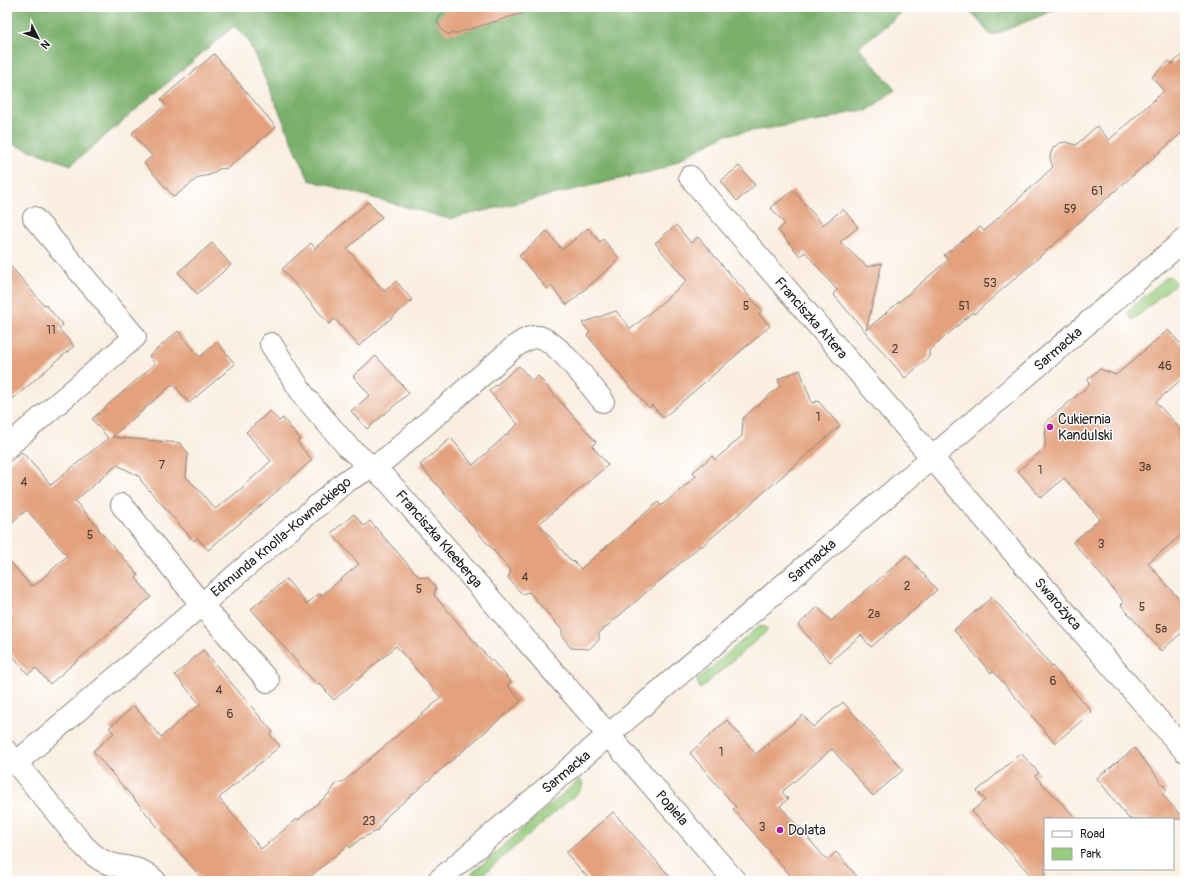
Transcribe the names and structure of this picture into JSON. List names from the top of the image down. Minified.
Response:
{"streets":{"street":["Franciszka Altera","Sarmacka","Edmunda Knolla-Kownackiego","Franciszka Kleeberga","Swarożyca","Popiela"]},"crossings":[["Franciszka Altera","Sarmacka"],["Franciszka Altera","Swarożyca"],["Sarmacka","Franciszka Kleeberga"],["Sarmacka","Swarożyca"],["Sarmacka","Popiela"],["Edmunda Knolla-Kownackiego","Franciszka Kleeberga"],["Franciszka Kleeberga","Popiela"]],"places":["Cukiernia Kandulski","Dolata"],"house_numbers":["61","59","53","5","51","11","2","46","1","7","3a","1","4","5","3","4","2","5","5","2a","5a","6","4","6","1","23","3"],"legend":["Road","Park"],"north":"bottom right"}
